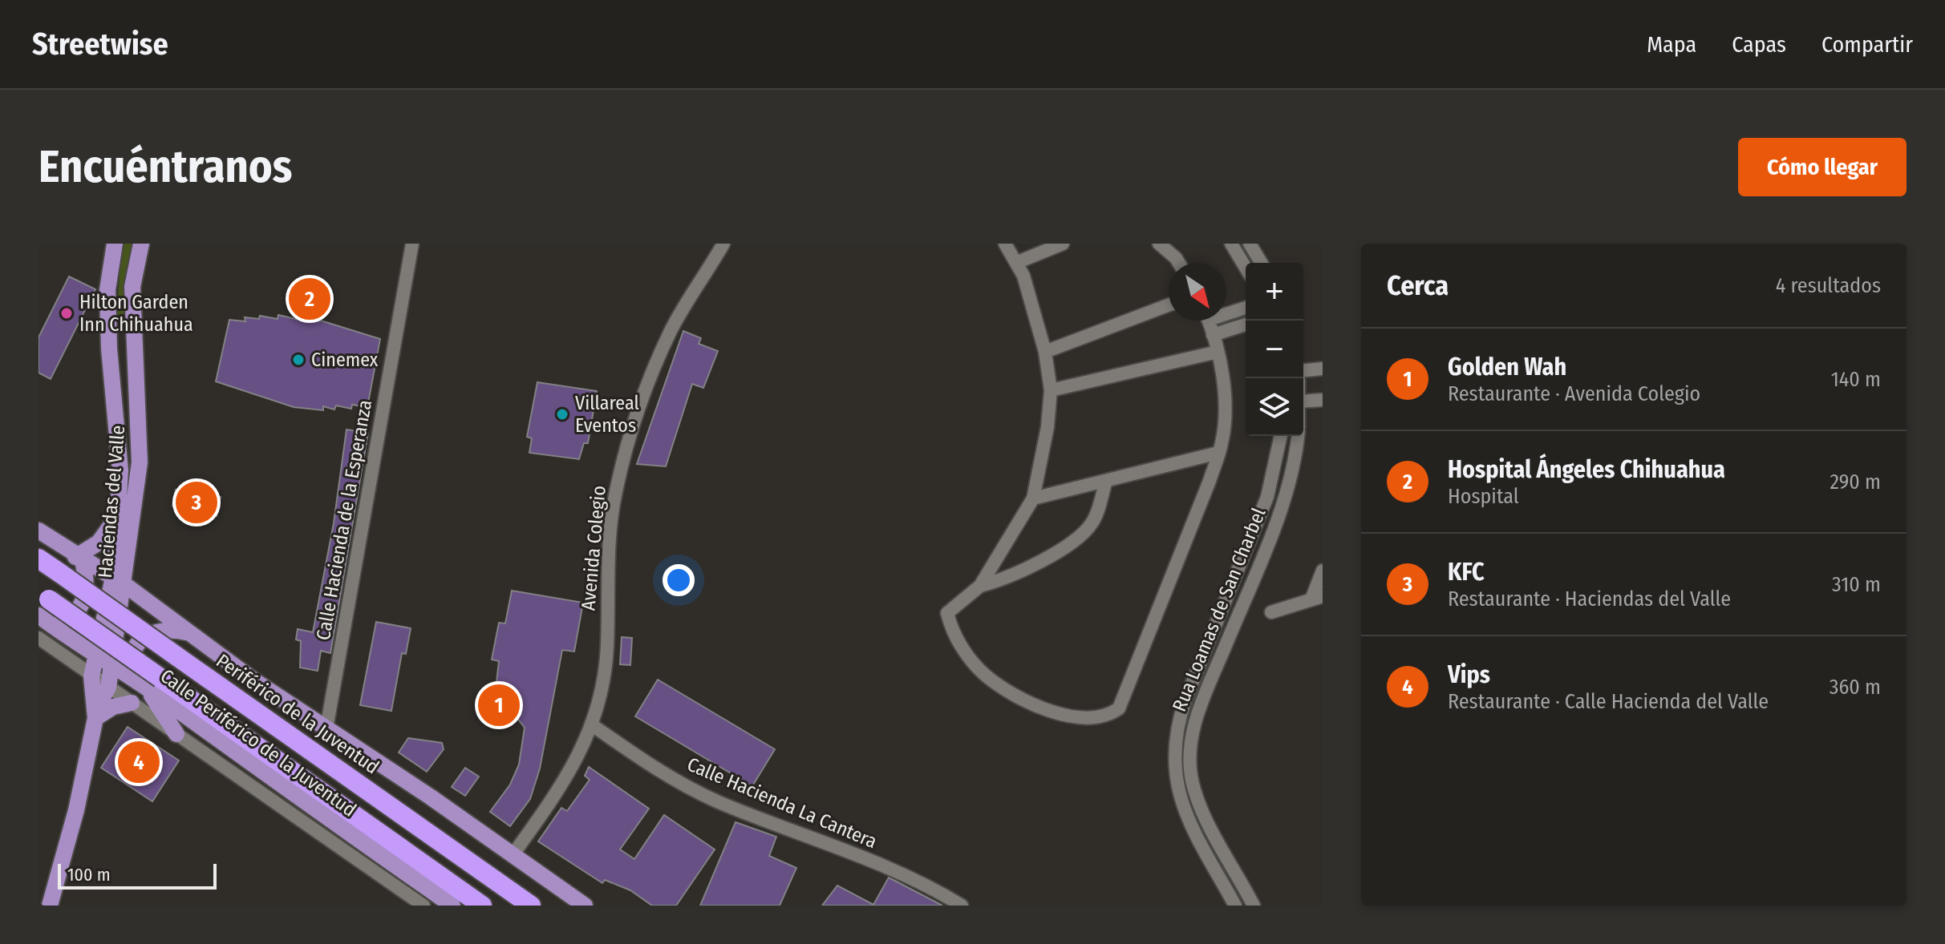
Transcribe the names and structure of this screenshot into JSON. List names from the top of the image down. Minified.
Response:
{"streets":{"highway":["Periférico de la Juventud"],"main road":["Haciendas del Valle","Calle Periférico de la Juventud"],"street":["Calle Hacienda de la Esperanza","Avenida Colegio","Rua Loamas de San Charbel","Calle Hacienda La Cantera"]},"crossings":[["Haciendas del Valle","Calle Periférico de la Juventud"],["Avenida Colegio","Calle Hacienda La Cantera"]],"places":["Hilton Garden Inn Chihuahua","Cinemex","Villareal Eventos"],"scale_bar":"100 m","north":"bottom right","page":{"header":"Streetwise","nav":["Mapa","Capas","Compartir"],"buttons":"Cómo llegar","title":"Encuéntranos","heading":["Cerca","4 resultados"],"map_buttons":["+","−"],"pins":["2","3","1","4"],"list":[{"mark":"1","name":"Golden Wah","note":"Restaurante · Avenida Colegio","value":"140 m"},{"mark":"2","name":"Hospital Ángeles Chihuahua","note":"Hospital","value":"290 m"},{"mark":"3","name":"KFC","note":"Restaurante · Haciendas del Valle","value":"310 m"},{"mark":"4","name":"Vips","note":"Restaurante · Calle Hacienda del Valle","value":"360 m"}],"scale":"100 m"}}
